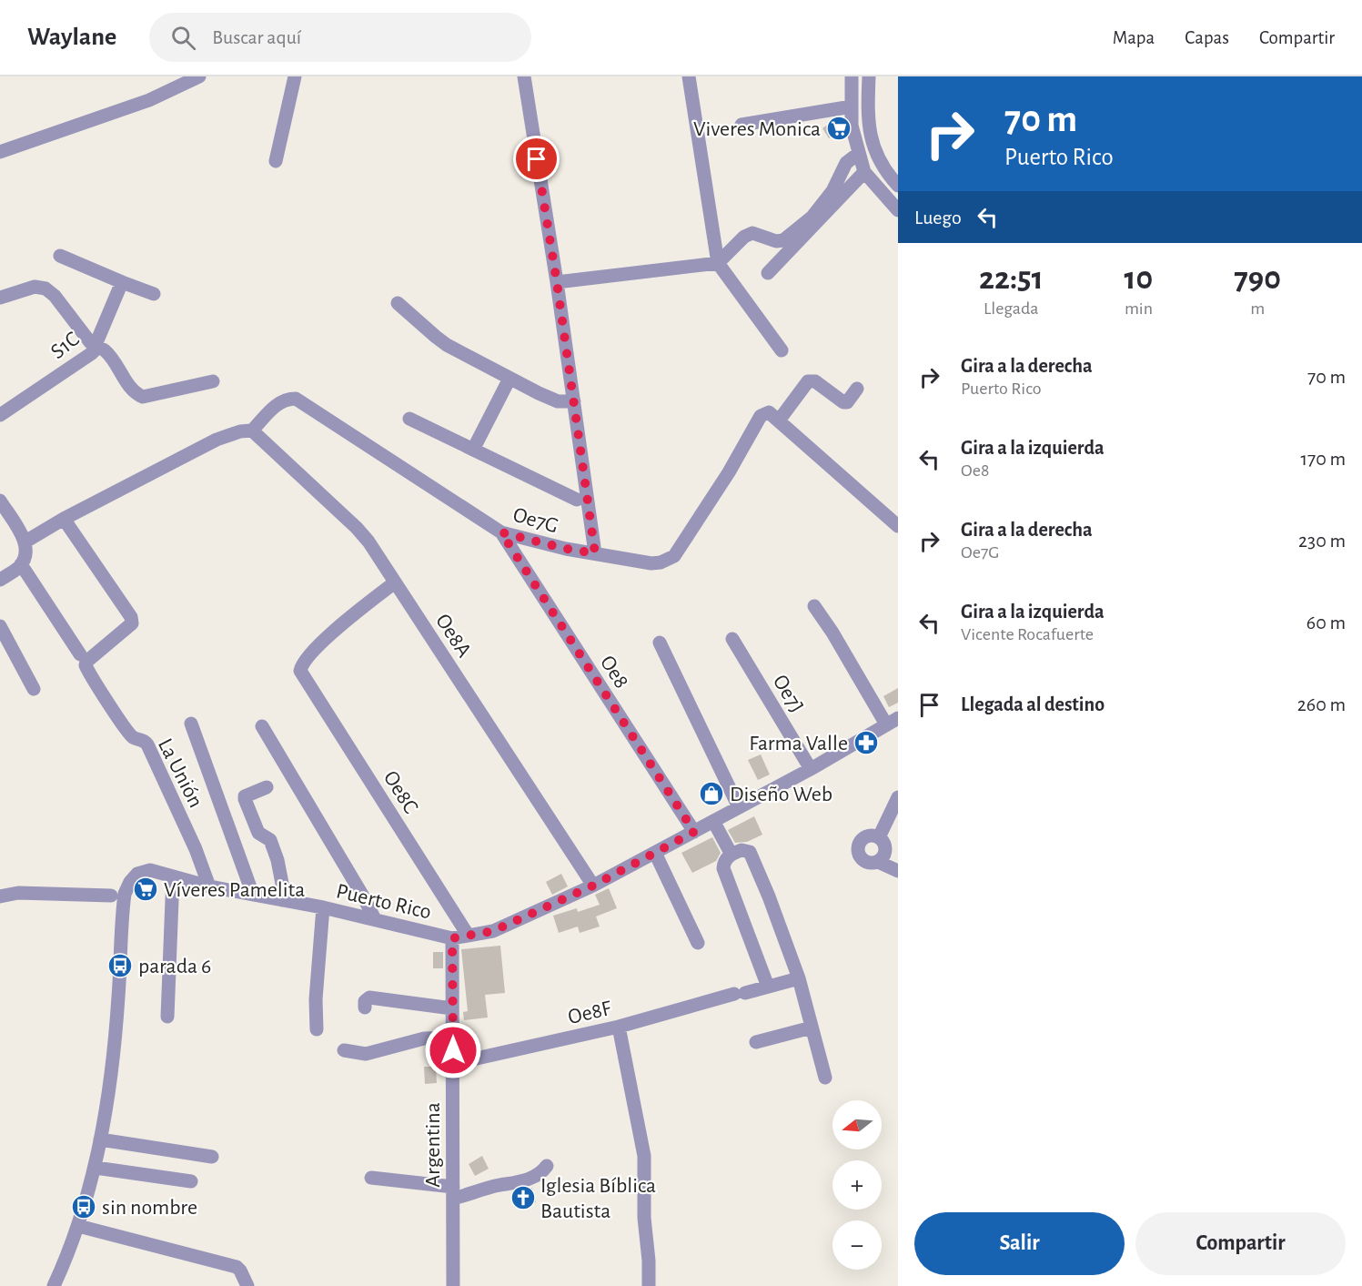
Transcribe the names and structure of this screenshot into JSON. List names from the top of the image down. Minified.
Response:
{"streets":{"street":["S1C","Oe7G","Oe8A","Oe8","Oe7J","La Unión","Oe8C","Puerto Rico","Oe8F","Argentina"]},"crossings":[["Oe7G","Oe8A"],["Oe7G","Oe8"],["Oe8A","Oe8C"],["Oe8A","Puerto Rico"],["Oe8","Puerto Rico"],["Oe7J","Puerto Rico"],["La Unión","Puerto Rico"],["Oe8C","Puerto Rico"],["Puerto Rico","Argentina"],["Oe8F","Argentina"]],"places":{"supermarket":["Viveres Monica","Víveres Pamelita"],"pharmacy":["Farma Valle"],"shop":["Diseño Web"],"bus stop":["parada 6","sin nombre"],"church":["Iglesia Bíblica Bautista"]},"north":"left","page":{"header":"Waylane","search":"Buscar aquí","nav":["Mapa","Capas","Compartir"],"turn":["70 m","Puerto Rico"],"then":"Luego","eta":["22:51","Llegada","10","min","790","m"],"list":[{"name":"Gira a la derecha","note":"Puerto Rico","value":"70 m"},{"name":"Gira a la izquierda","note":"Oe8","value":"170 m"},{"name":"Gira a la derecha","note":"Oe7G","value":"230 m"},{"name":"Gira a la izquierda","note":"Vicente Rocafuerte","value":"60 m"},{"name":"Llegada al destino","value":"260 m"}],"map_buttons":["+","−"],"buttons":["Salir","Compartir"]}}
